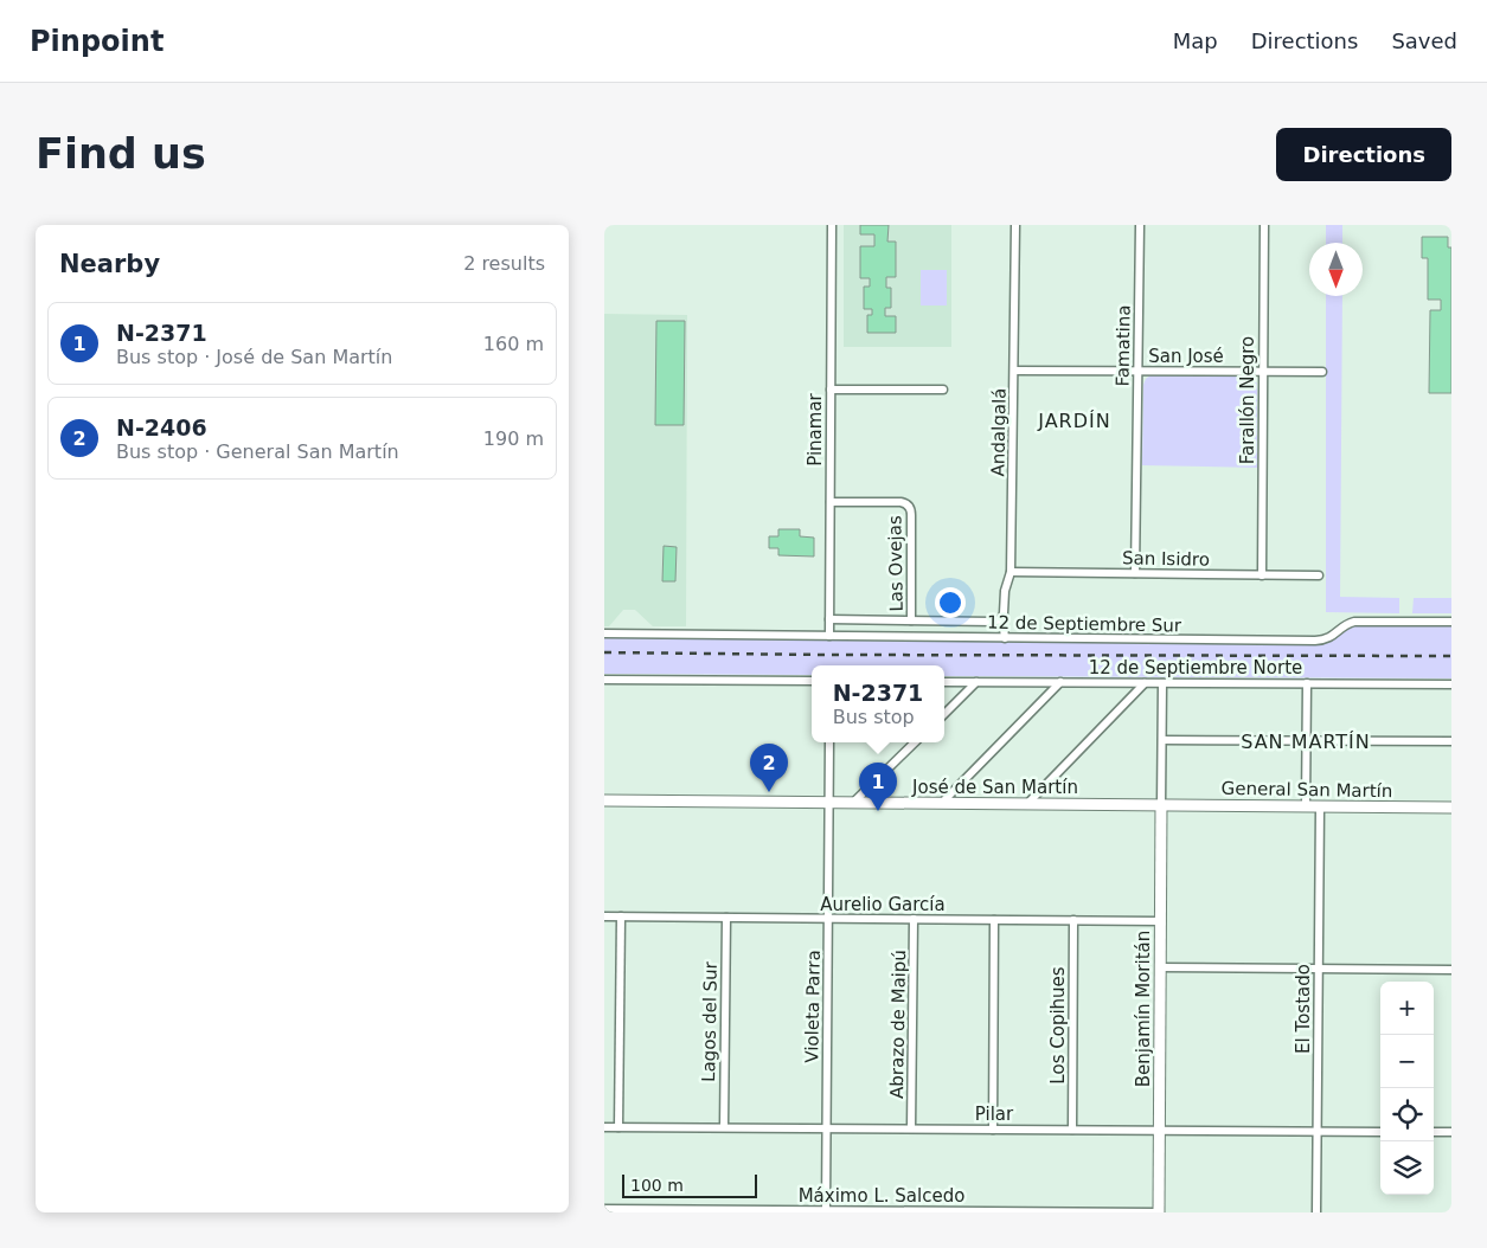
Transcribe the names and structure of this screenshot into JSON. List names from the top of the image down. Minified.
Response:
{"streets":{"main road":["José de San Martín","General San Martín","Benjamín Moritán"],"street":["Famatina","San José","Farallón Negro","Pinamar","Andalgalá","San Isidro","Las Ovejas","12 de Septiembre Sur","12 de Septiembre Norte","Aurelio García","Violeta Parra","El Tostado","Lagos del Sur","Abrazo de Maipú","Los Copihues","Pilar","Máximo L. Salcedo"]},"crossings":[["Famatina","San José"],["Famatina","San Isidro"],["San José","Farallón Negro"],["San José","Andalgalá"],["Farallón Negro","San Isidro"],["Pinamar","Las Ovejas"],["Pinamar","12 de Septiembre Sur"],["Andalgalá","San Isidro"],["Andalgalá","12 de Septiembre Sur"],["José de San Martín","General San Martín"],["José de San Martín","Violeta Parra"],["José de San Martín","Benjamín Moritán"],["General San Martín","Benjamín Moritán"],["General San Martín","El Tostado"],["Aurelio García","Violeta Parra"],["Aurelio García","Benjamín Moritán"],["Aurelio García","Lagos del Sur"],["Aurelio García","Abrazo de Maipú"],["Aurelio García","Los Copihues"],["Violeta Parra","Pilar"],["Violeta Parra","Máximo L. Salcedo"],["Benjamín Moritán","Pilar"],["Benjamín Moritán","Máximo L. Salcedo"],["El Tostado","Pilar"],["Lagos del Sur","Pilar"],["Abrazo de Maipú","Pilar"],["Los Copihues","Pilar"]],"districts":["JARDÍN","SAN MARTÍN"],"scale_bar":"100 m","north":"bottom","page":{"header":"Pinpoint","nav":["Map","Directions","Saved"],"buttons":"Directions","title":"Find us","heading":["Nearby","2 results"],"list":[{"mark":"1","name":"N-2371","note":"Bus stop · José de San Martín","value":"160 m"},{"mark":"2","name":"N-2406","note":"Bus stop · General San Martín","value":"190 m"}],"popup":["N-2371","Bus stop"],"pins":["2","1"],"map_buttons":["+","−"],"scale":"100 m"}}
